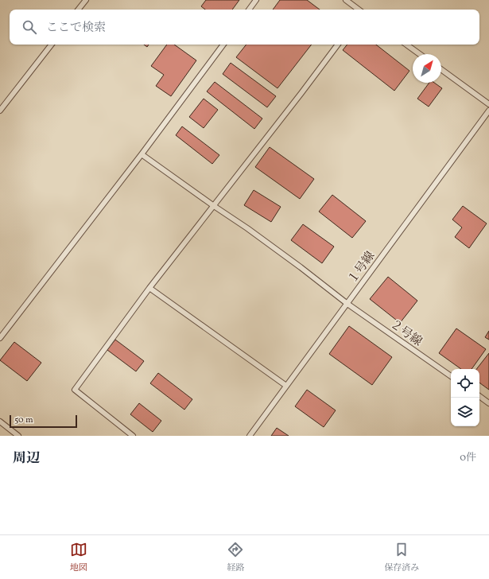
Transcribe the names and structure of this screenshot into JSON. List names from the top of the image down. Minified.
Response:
{"streets":{"lane":["１号線","２号線"]},"crossings":[["１号線","２号線"]],"scale_bar":"50 m","north":"top right","page":{"search":"ここで検索","scale":"50 m","heading":["周辺","0件"],"nav":["地図","経路","保存済み"]}}
